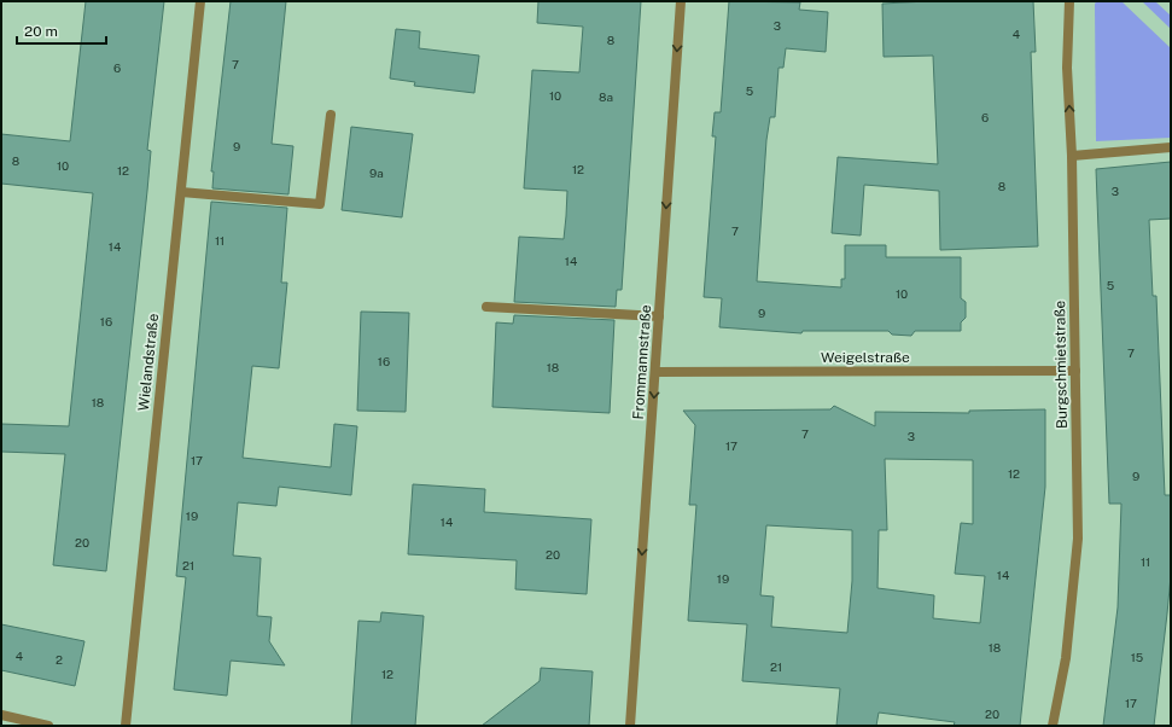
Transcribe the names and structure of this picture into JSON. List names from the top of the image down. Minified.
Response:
{"streets":{"street":["Weigelstraße","Wielandstraße","Frommannstraße","Burgschmietstraße"]},"crossings":[["Weigelstraße","Frommannstraße"],["Weigelstraße","Burgschmietstraße"]],"one_way":["Frommannstraße"],"house_numbers":["3","4","8","7","6","5","10","8a","6","9","8","10","12","12","9a","8","3","7","11","14","14","5","10","9","16","7","16","18","18","7","3","17","17","12","9","19","14","20","20","11","21","14","19","18","4","15","2","21","12","17","20"],"scale_bar":"20 m"}
